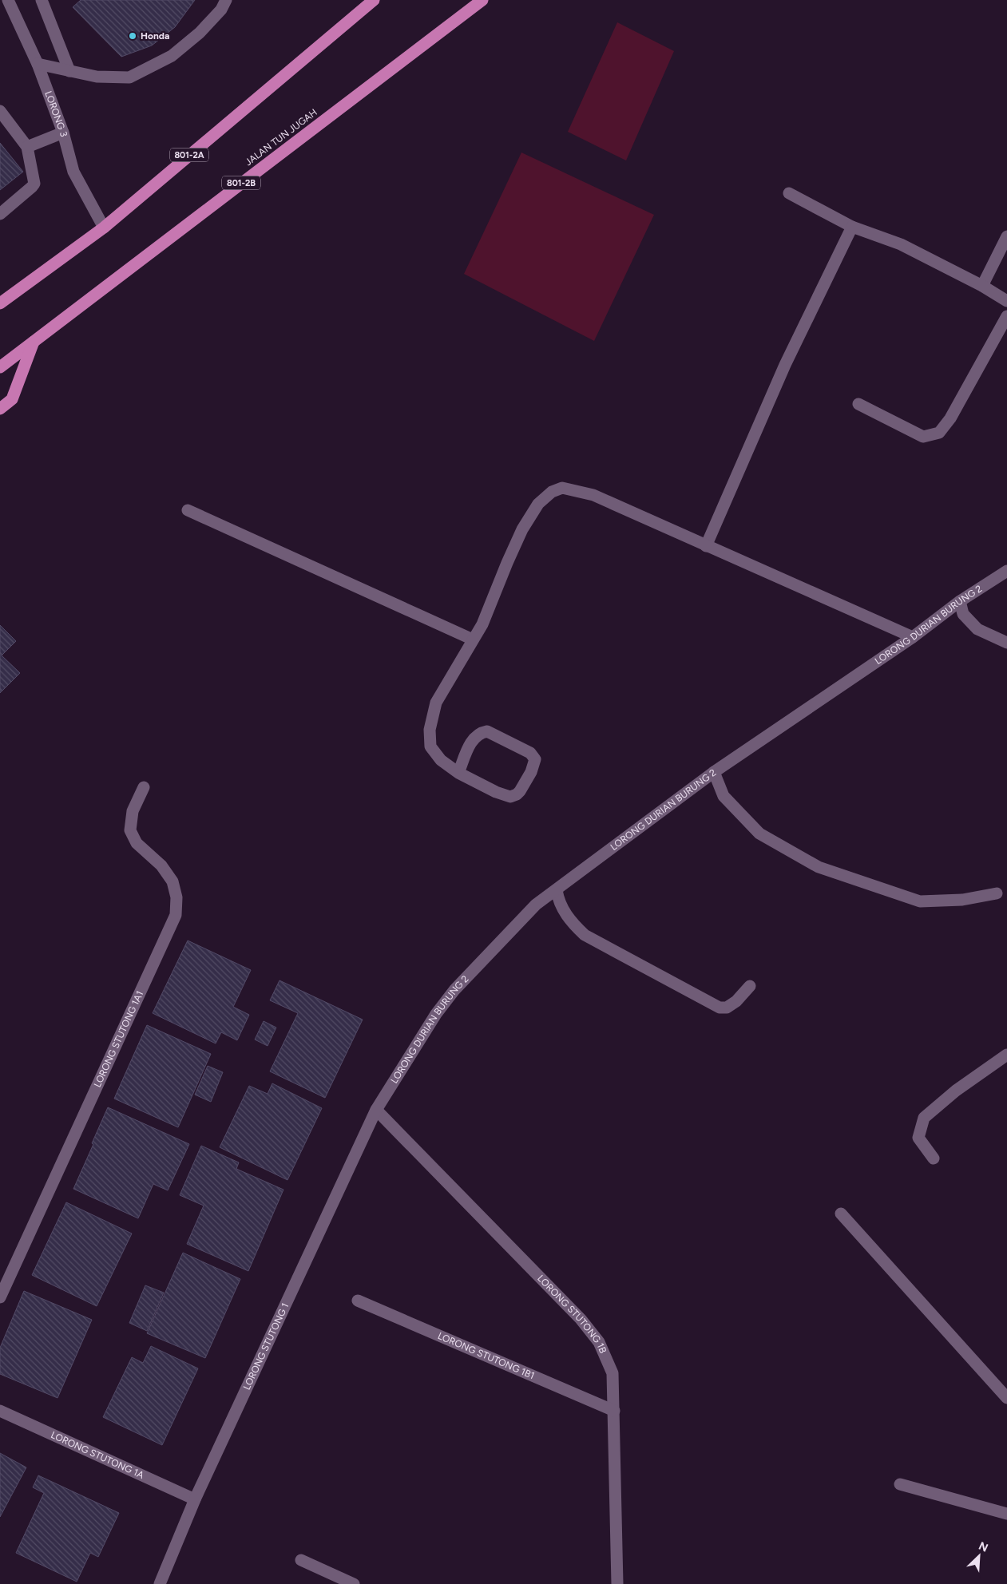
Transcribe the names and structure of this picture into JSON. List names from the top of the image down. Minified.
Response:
{"streets":{"highway":["JALAN TUN JUGAH","801-2A","801-2B"],"street":["LORONG 3","LORONG DURIAN BURUNG 2","LORONG STUTONG 1A1","LORONG STUTONG 1B","LORONG STUTONG 1","LORONG STUTONG 1B1","LORONG STUTONG 1A"]},"crossings":[["LORONG 3","801-2A"],["LORONG DURIAN BURUNG 2","LORONG STUTONG 1B"],["LORONG DURIAN BURUNG 2","LORONG STUTONG 1"],["LORONG STUTONG 1B","LORONG STUTONG 1"],["LORONG STUTONG 1B","LORONG STUTONG 1B1"],["LORONG STUTONG 1","LORONG STUTONG 1A"]],"places":["Honda"],"north":"top right"}
